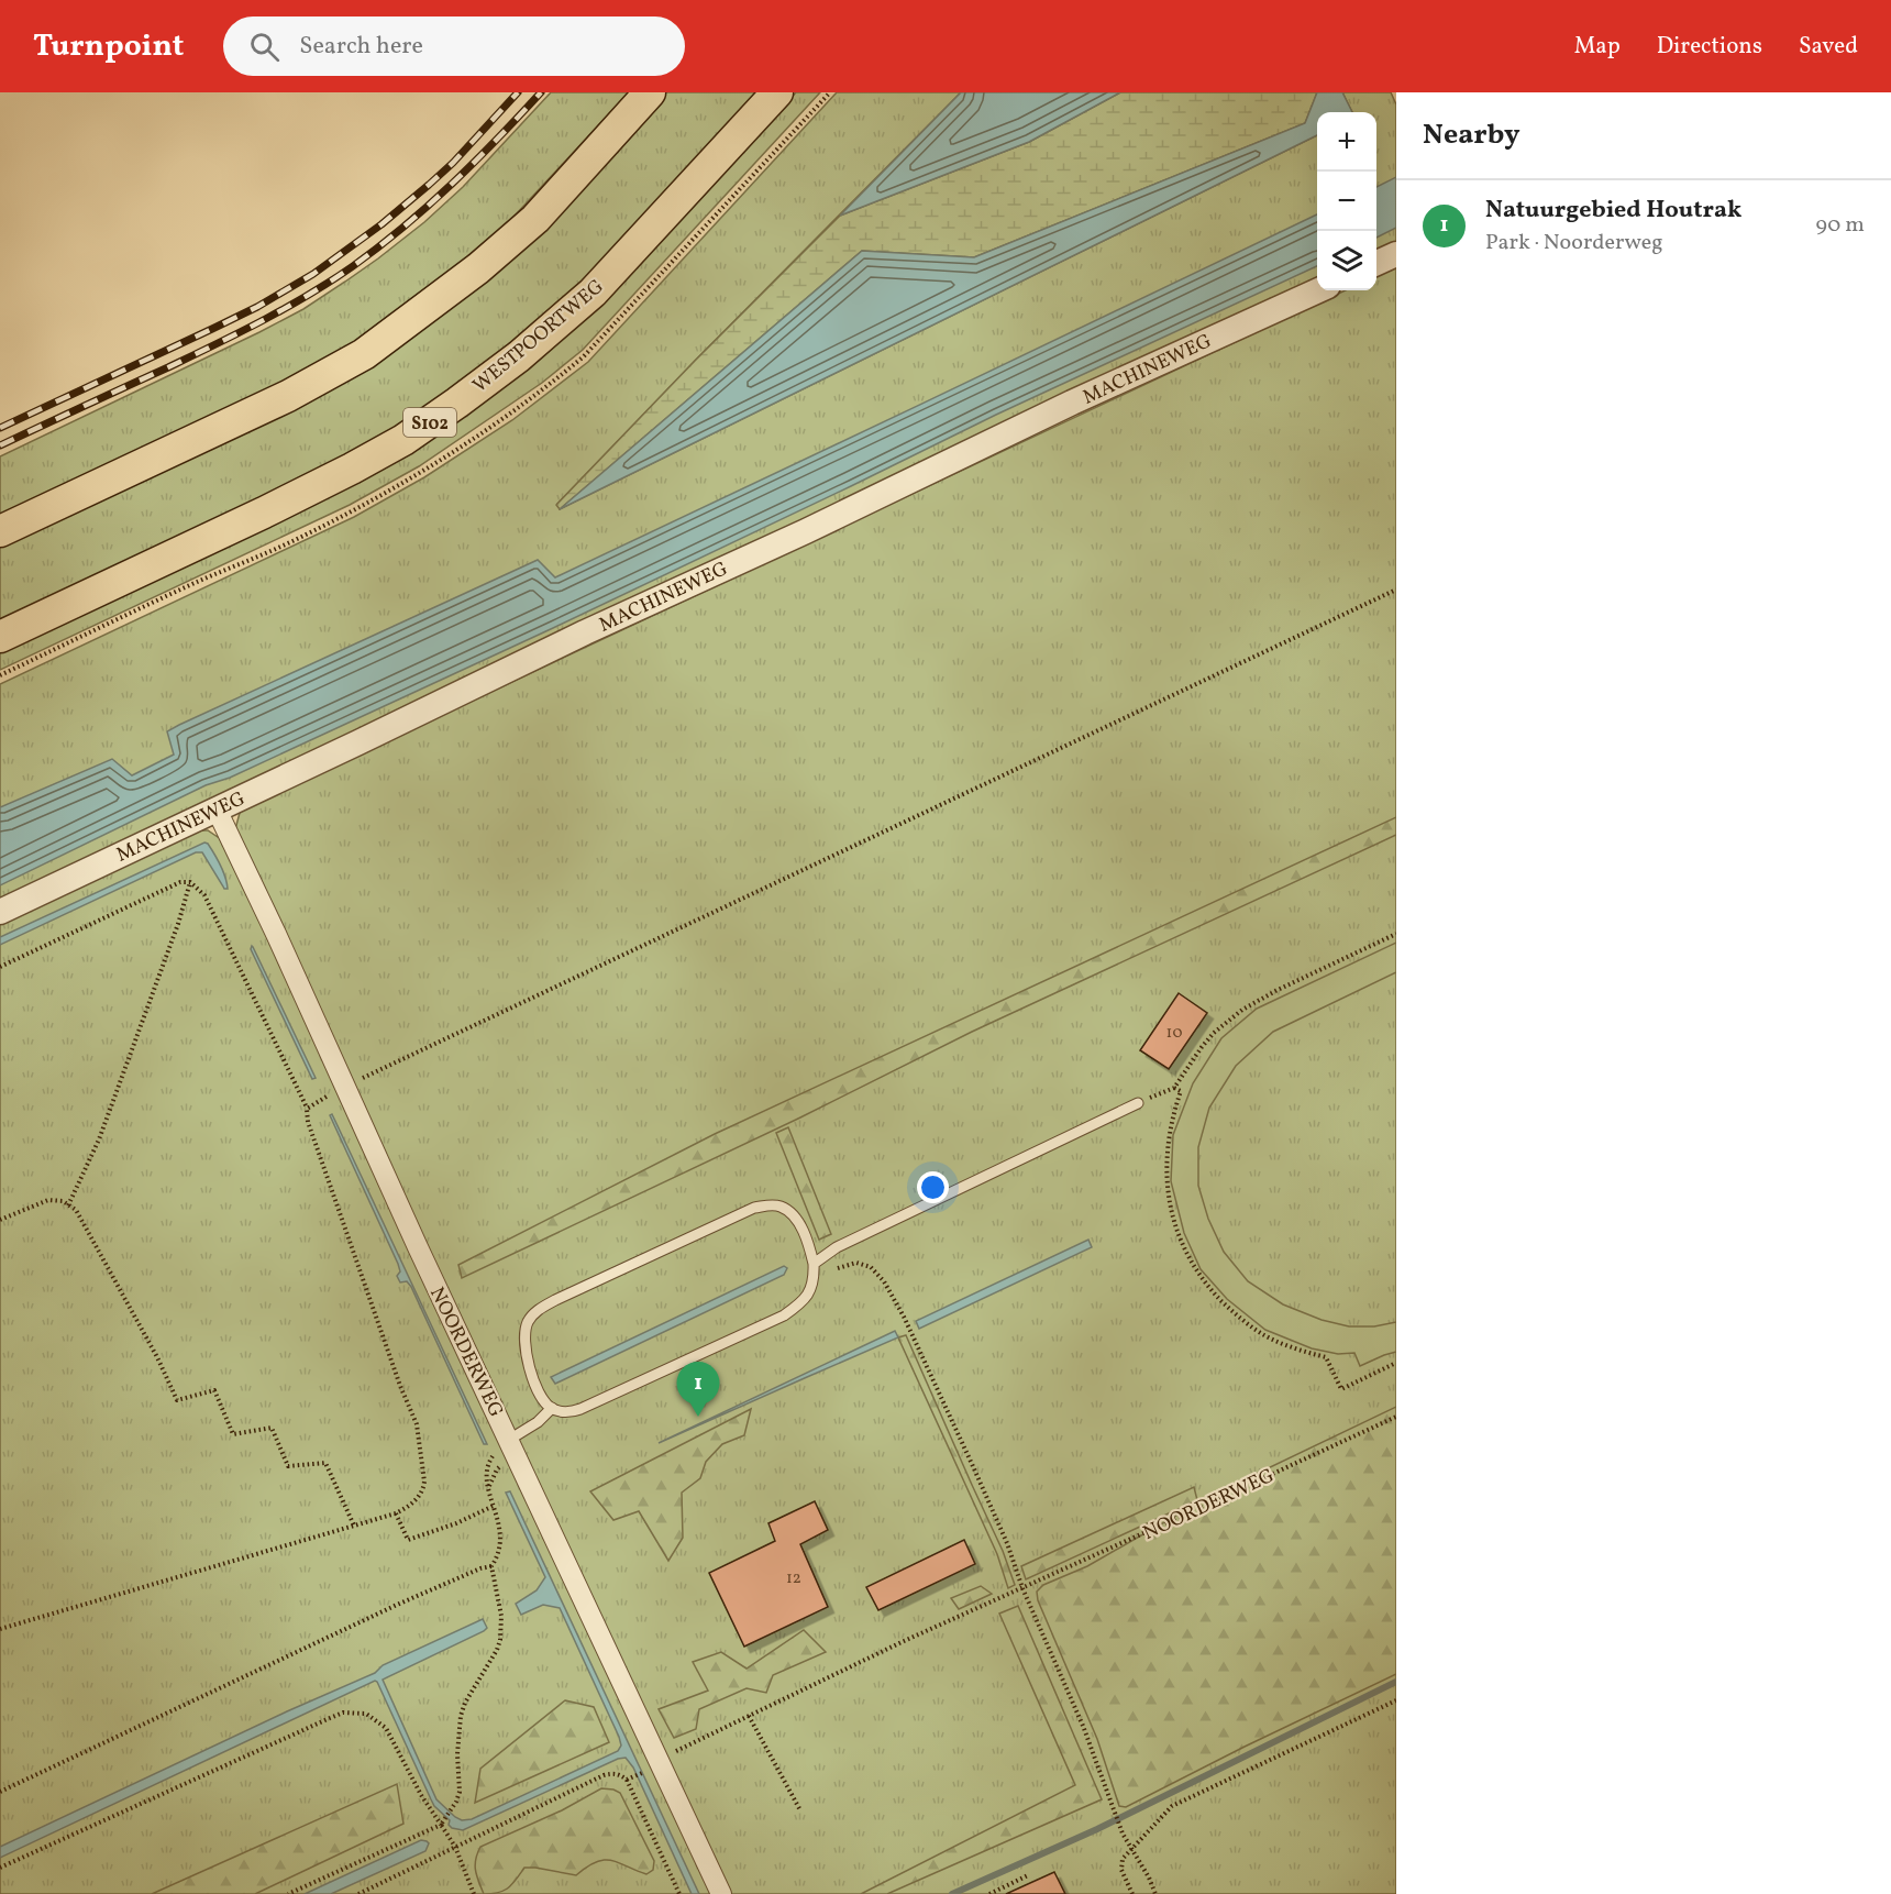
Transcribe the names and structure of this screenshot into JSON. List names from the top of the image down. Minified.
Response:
{"streets":{"main road":["WESTPOORTWEG","S102"],"street":["MACHINEWEG","NOORDERWEG"]},"crossings":[["MACHINEWEG","NOORDERWEG"]],"house_numbers":["10","12"],"page":{"header":"Turnpoint","search":"Search here","nav":["Map","Directions","Saved"],"heading":"Nearby","map_buttons":["+","−"],"list":[{"mark":"1","name":"Natuurgebied Houtrak","note":"Park · Noorderweg","value":"90 m"}],"pins":"1"}}
